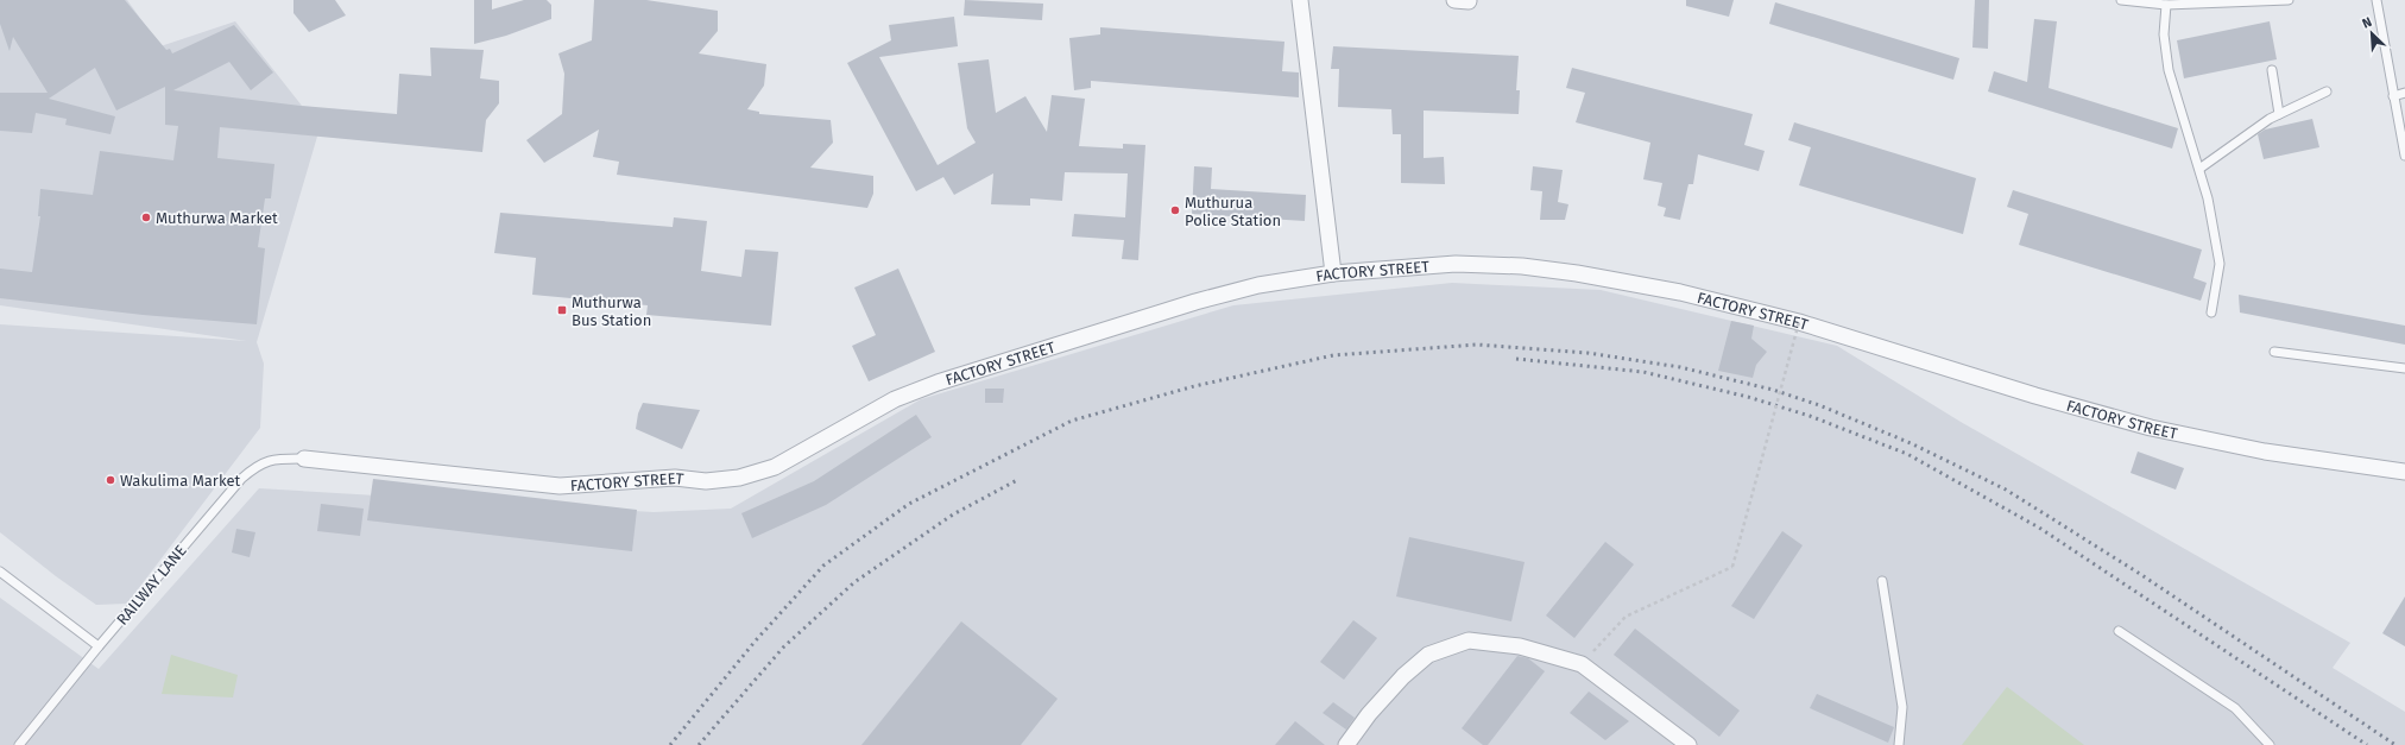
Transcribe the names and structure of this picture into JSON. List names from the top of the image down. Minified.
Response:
{"streets":{"street":["FACTORY STREET"],"lane":["RAILWAY LANE"]},"crossings":[["FACTORY STREET","RAILWAY LANE"]],"places":{"other":["Muthurua Police Station","Muthurwa Market","Wakulima Market"],"transit":["Muthurwa Bus Station"]},"north":"top left"}
